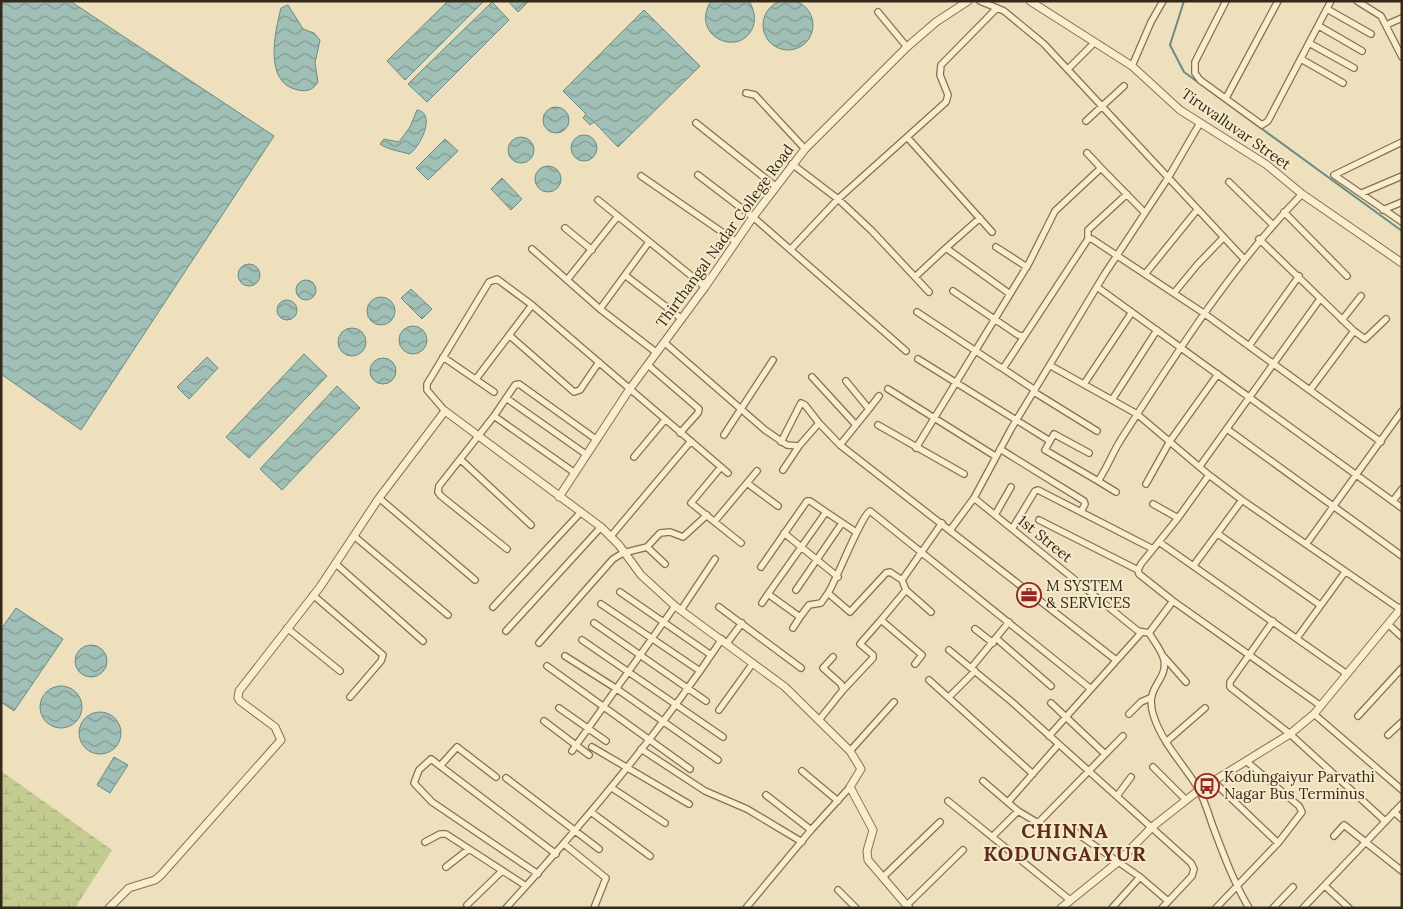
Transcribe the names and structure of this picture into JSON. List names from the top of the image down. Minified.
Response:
{"streets":{"street":["Tiruvalluvar Street","Thirthangal Nadar College Road","1st Street"]},"districts":["CHINNA KODUNGAIYUR"],"places":{"office":["M SYSTEM & SERVICES"],"bus stop":["Kodungaiyur Parvathi Nagar Bus Terminus"]}}
